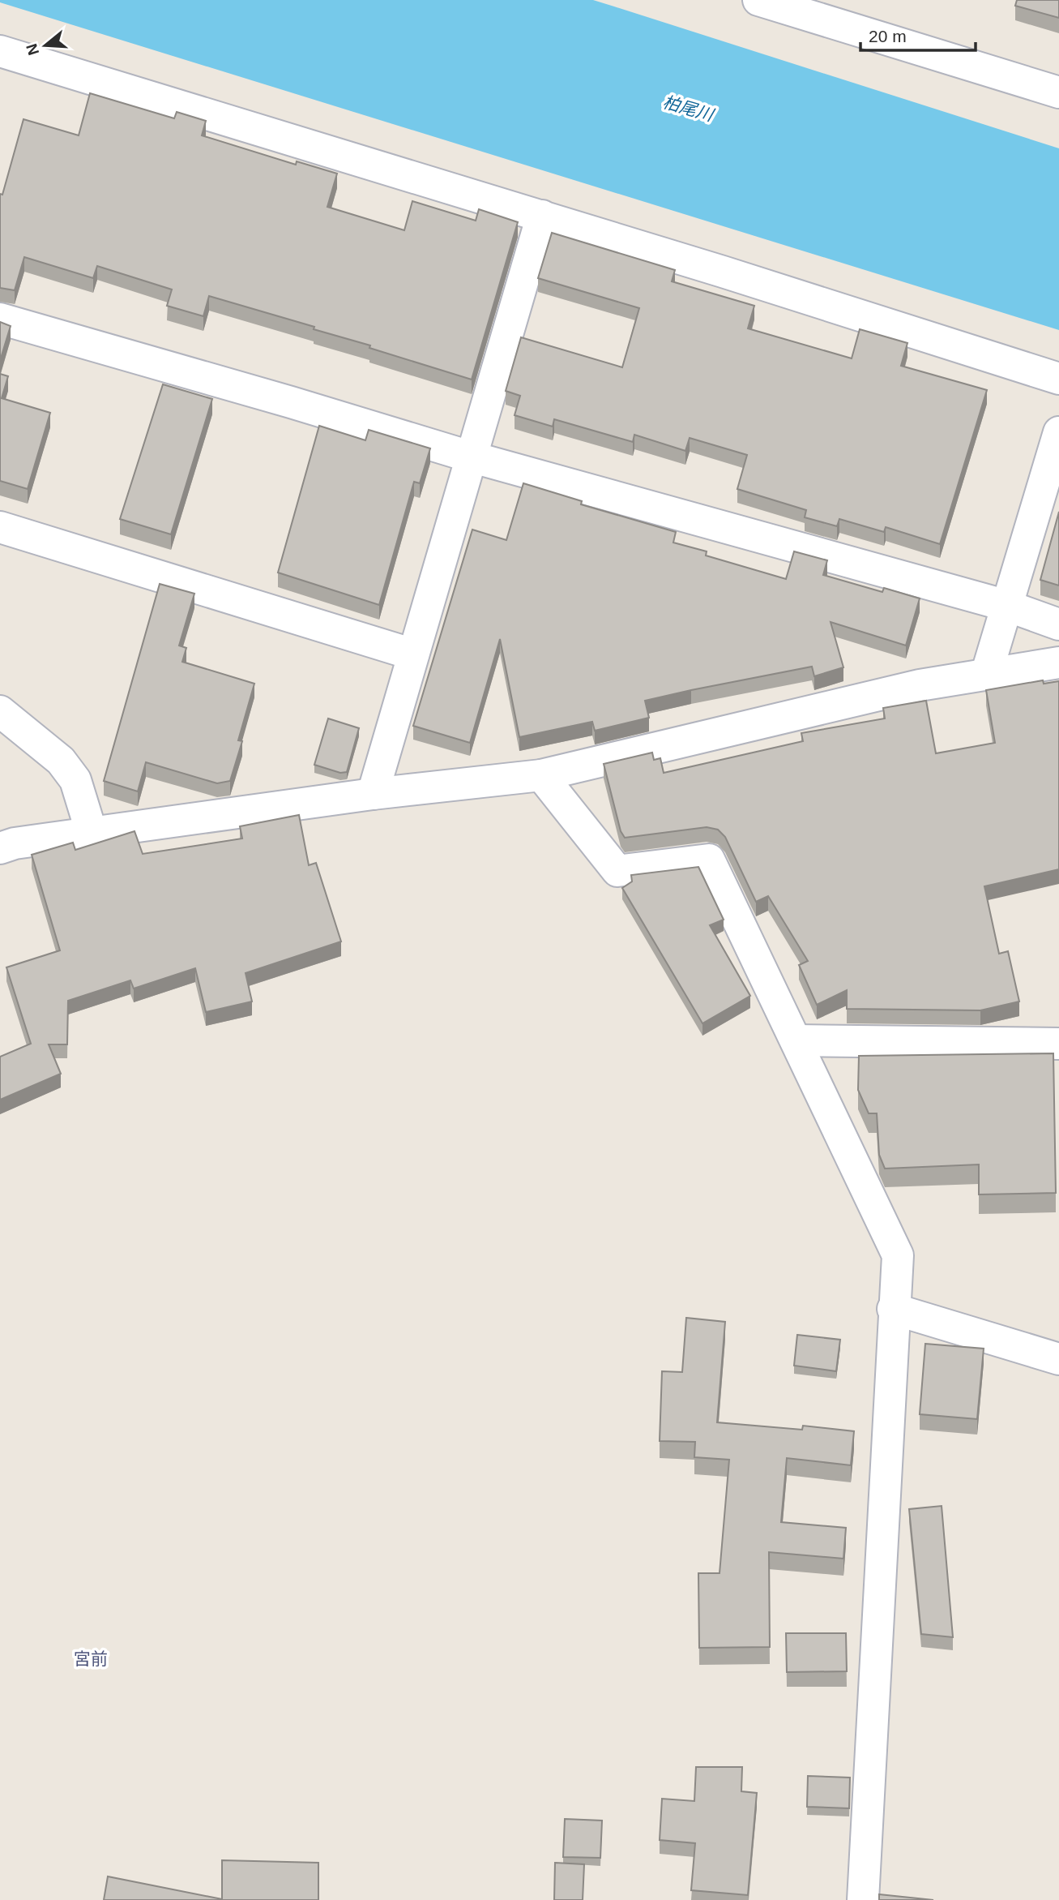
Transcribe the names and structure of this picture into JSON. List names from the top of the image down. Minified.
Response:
{"districts":["宮前"],"water":["柏尾川"],"scale_bar":"20 m","north":"left"}
